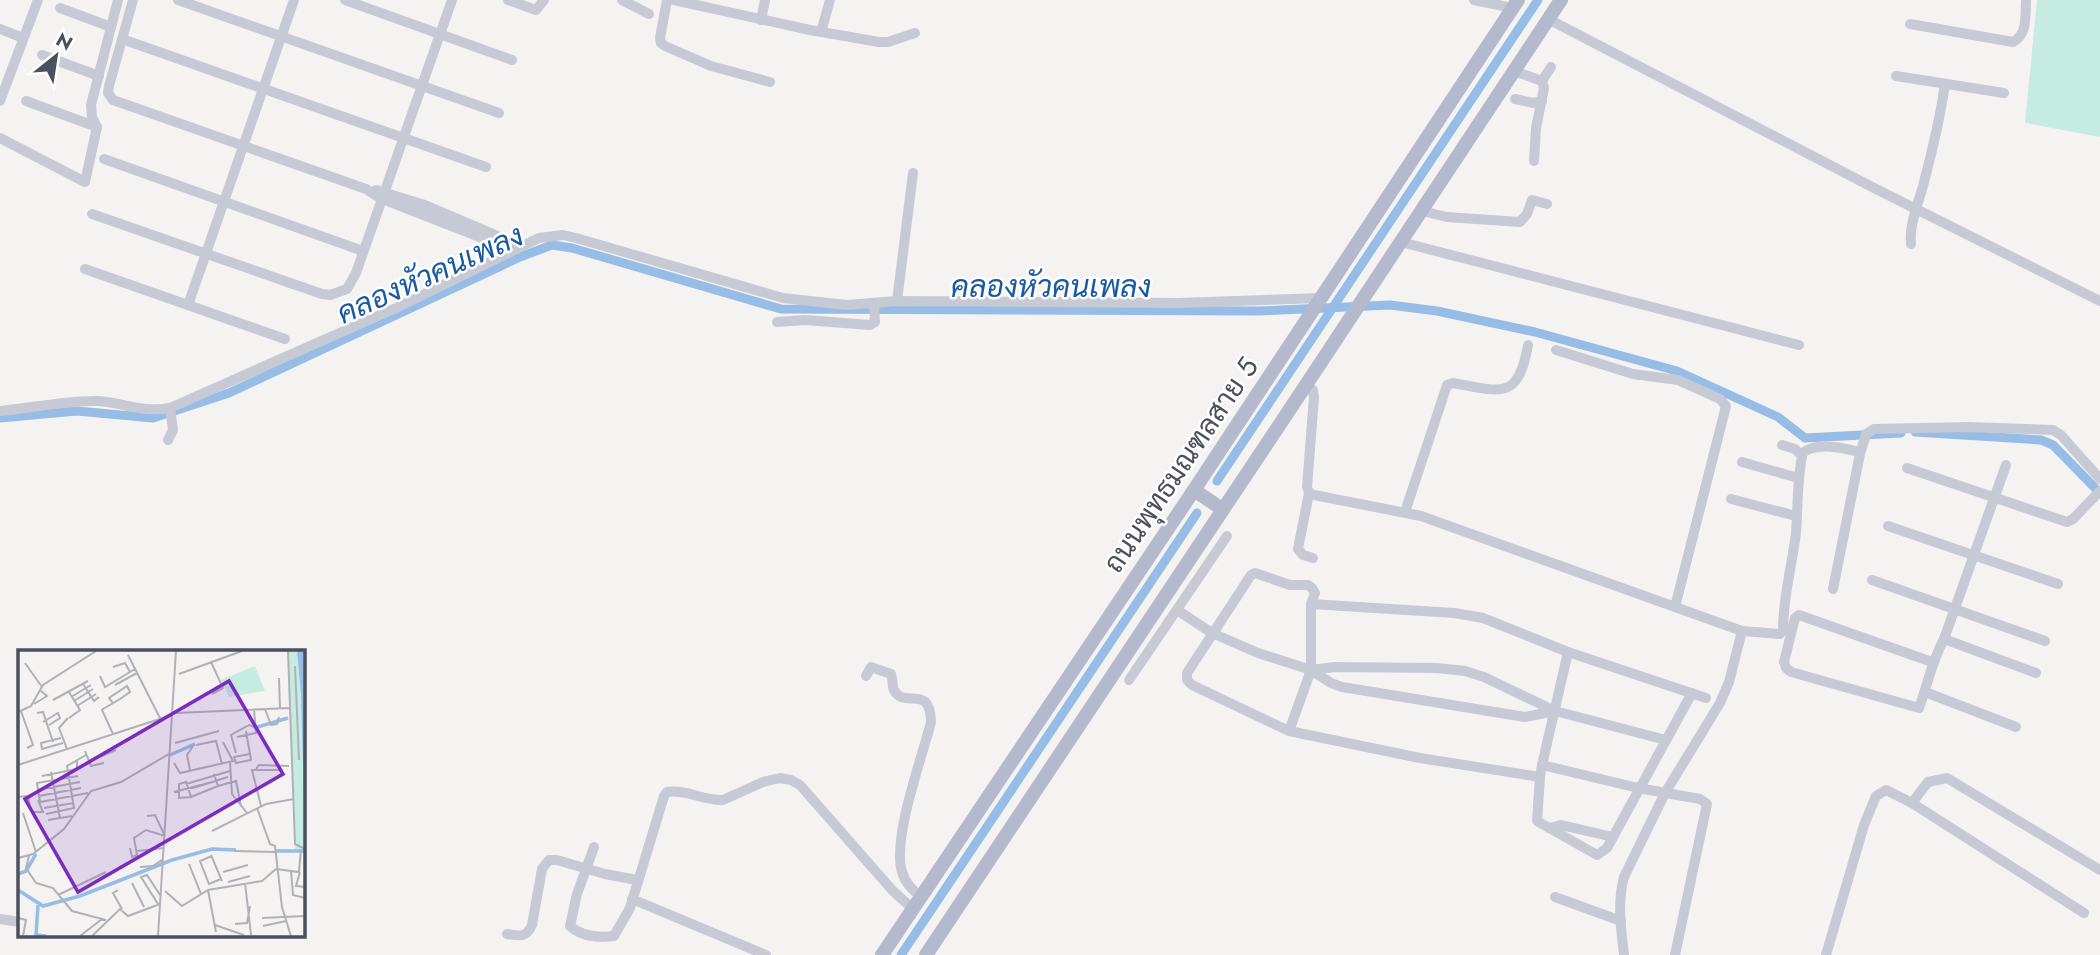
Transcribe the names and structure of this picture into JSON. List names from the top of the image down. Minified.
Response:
{"streets":{"main road":["ถนนพุทธมณฑลสาย 5"]},"water":["คลองหัวคนเพลง"],"north":"top right"}
